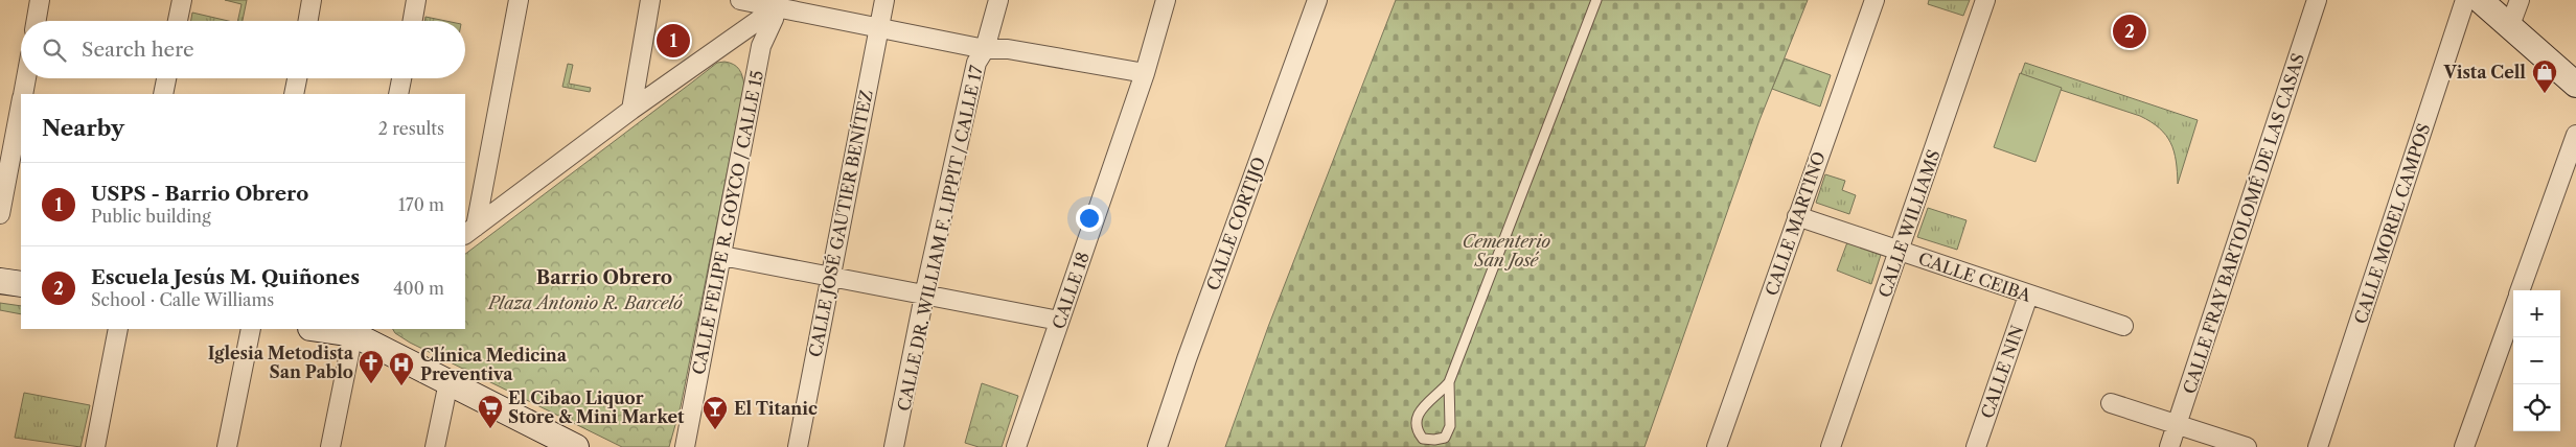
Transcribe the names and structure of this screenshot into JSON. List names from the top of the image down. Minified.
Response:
{"streets":{"street":["CALLE FELIPE R. GOYCO / CALLE 15","CALLE JOSÉ GAUTIER BENÍTEZ","CALLE CORTIJO","CALLE MARTINO","CALLE WILLIAMS","CALLE FRAY BARTOLOMÉ DE LAS CASAS","CALLE MOREL CAMPOS","CALLE DR. WILLIAM F. LIPPIT / CALLE 17","CALLE CEIBA","CALLE 18","CALLE NIN"]},"crossings":[["CALLE MARTINO","CALLE CEIBA"],["CALLE WILLIAMS","CALLE CEIBA"],["CALLE CEIBA","CALLE NIN"]],"districts":["Barrio Obrero"],"parks":["Cementerio San José","Plaza Antonio R. Barceló"],"places":{"shop":["Vista Cell"],"church":["Iglesia Metodista San Pablo"],"hospital":["Clínica Medicina Preventiva"],"supermarket":["El Cibao Liquor Store & Mini Market"],"bar":["El Titanic"]},"page":{"pins":["2","1"],"search":"Search here","heading":["Nearby","2 results"],"list":[{"mark":"1","name":"USPS - Barrio Obrero","note":"Public building","value":"170 m"},{"mark":"2","name":"Escuela Jesús M. Quiñones","note":"School · Calle Williams","value":"400 m"}],"map_buttons":["+","−"]}}
